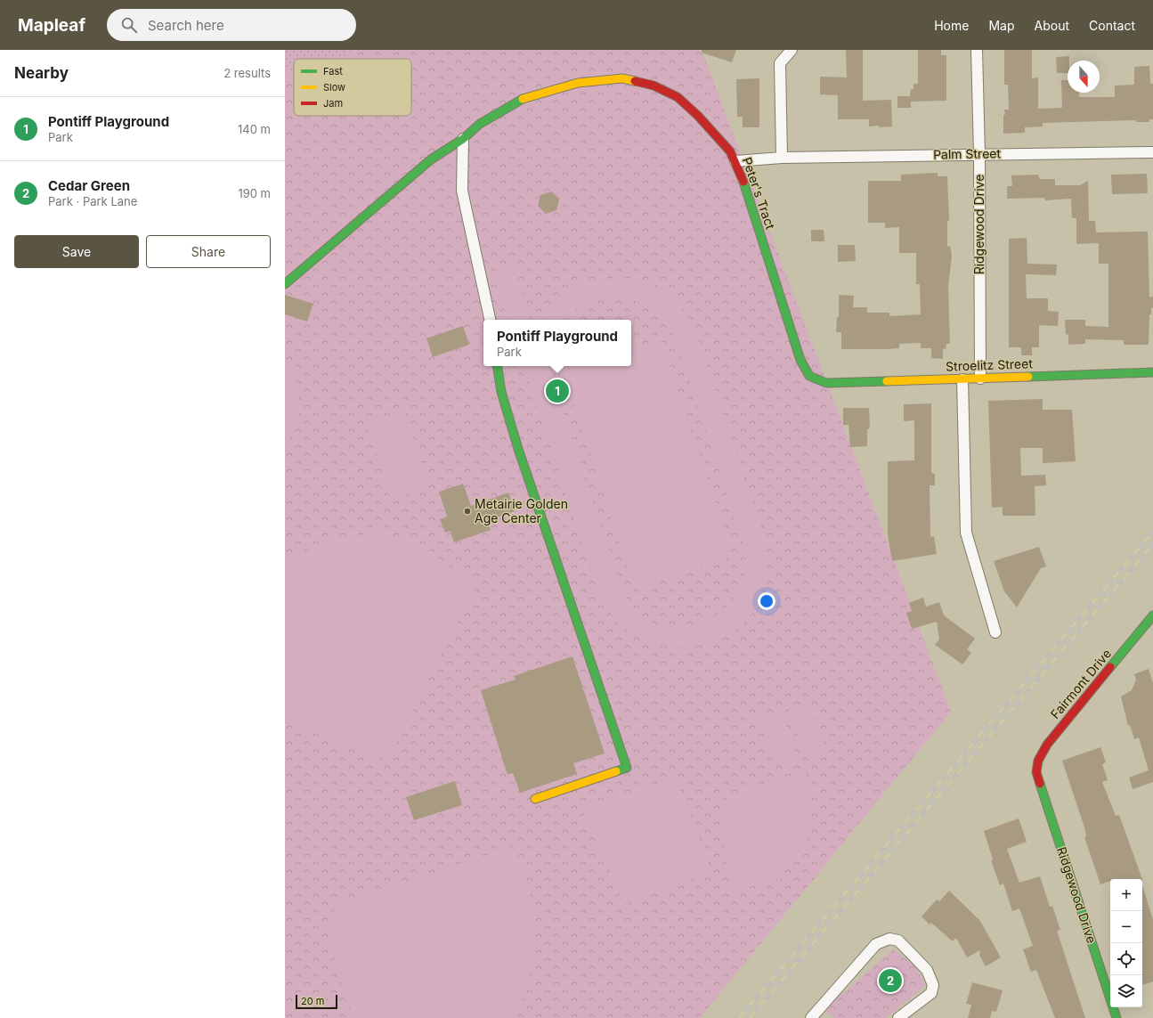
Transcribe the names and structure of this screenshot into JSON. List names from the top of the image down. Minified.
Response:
{"streets":{"street":["Palm Street","Peter's Tract","Ridgewood Drive","Stroelitz Street","Fairmont Drive"]},"crossings":[["Palm Street","Peter's Tract"],["Palm Street","Ridgewood Drive"],["Peter's Tract","Stroelitz Street"],["Ridgewood Drive","Stroelitz Street"],["Ridgewood Drive","Fairmont Drive"]],"places":["Metairie Golden Age Center"],"legend":["Fast","Slow","Jam"],"scale_bar":"20 m","north":"bottom","page":{"header":"Mapleaf","search":"Search here","nav":["Home","Map","About","Contact"],"heading":["Nearby","2 results"],"list":[{"mark":"1","name":"Pontiff Playground","note":"Park","value":"140 m"},{"mark":"2","name":"Cedar Green","note":"Park · Park Lane","value":"190 m"}],"buttons":["Save","Share"],"popup":["Pontiff Playground","Park"],"pins":["1","2"],"map_buttons":["+","−"],"scale":"20 m"}}
